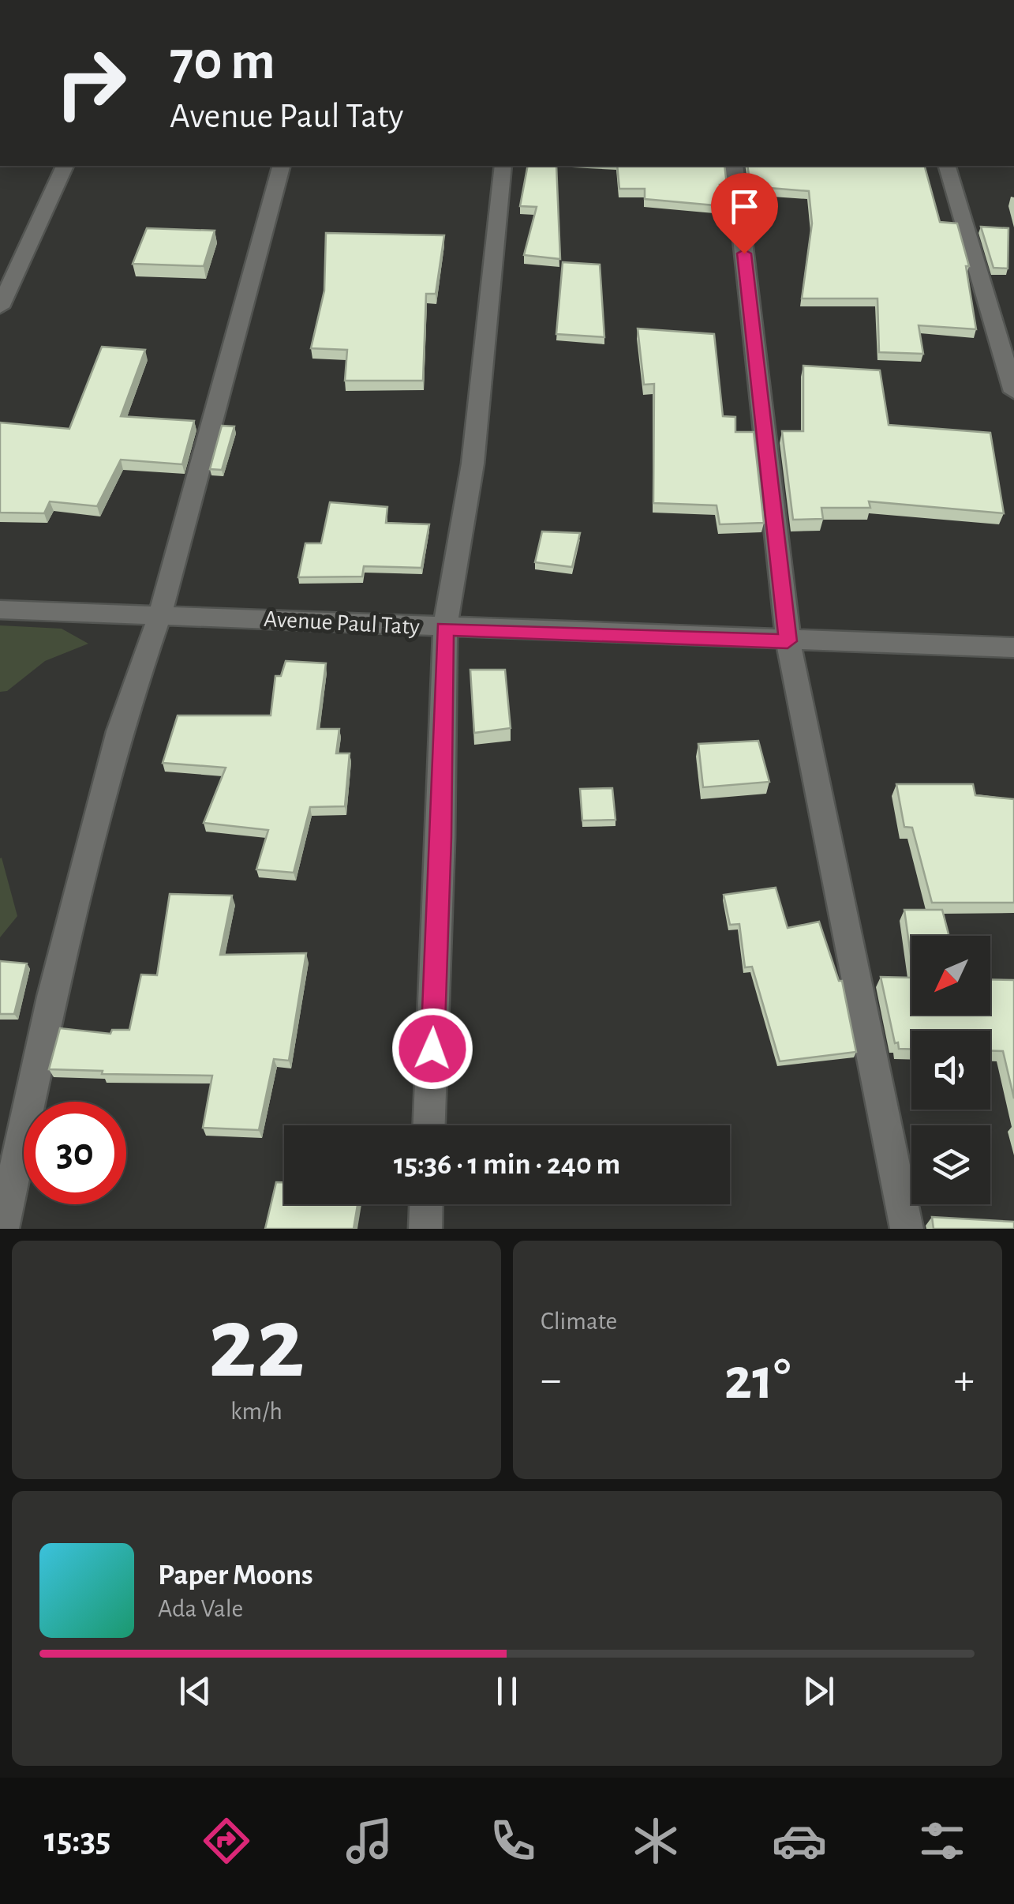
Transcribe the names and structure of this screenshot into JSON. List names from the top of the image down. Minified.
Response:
{"streets":{"street":["Avenue Paul Taty"]},"north":"bottom left","page":{"turn":["70 m","Avenue Paul Taty"],"limit":"30","trip":"15:36 · 1 min · 240 m","tile":[["22","km/h"],"Climate"],"heat":["−","21°","+"],"song":["Paper Moons","Ada Vale"],"tabs":"15:35"}}
